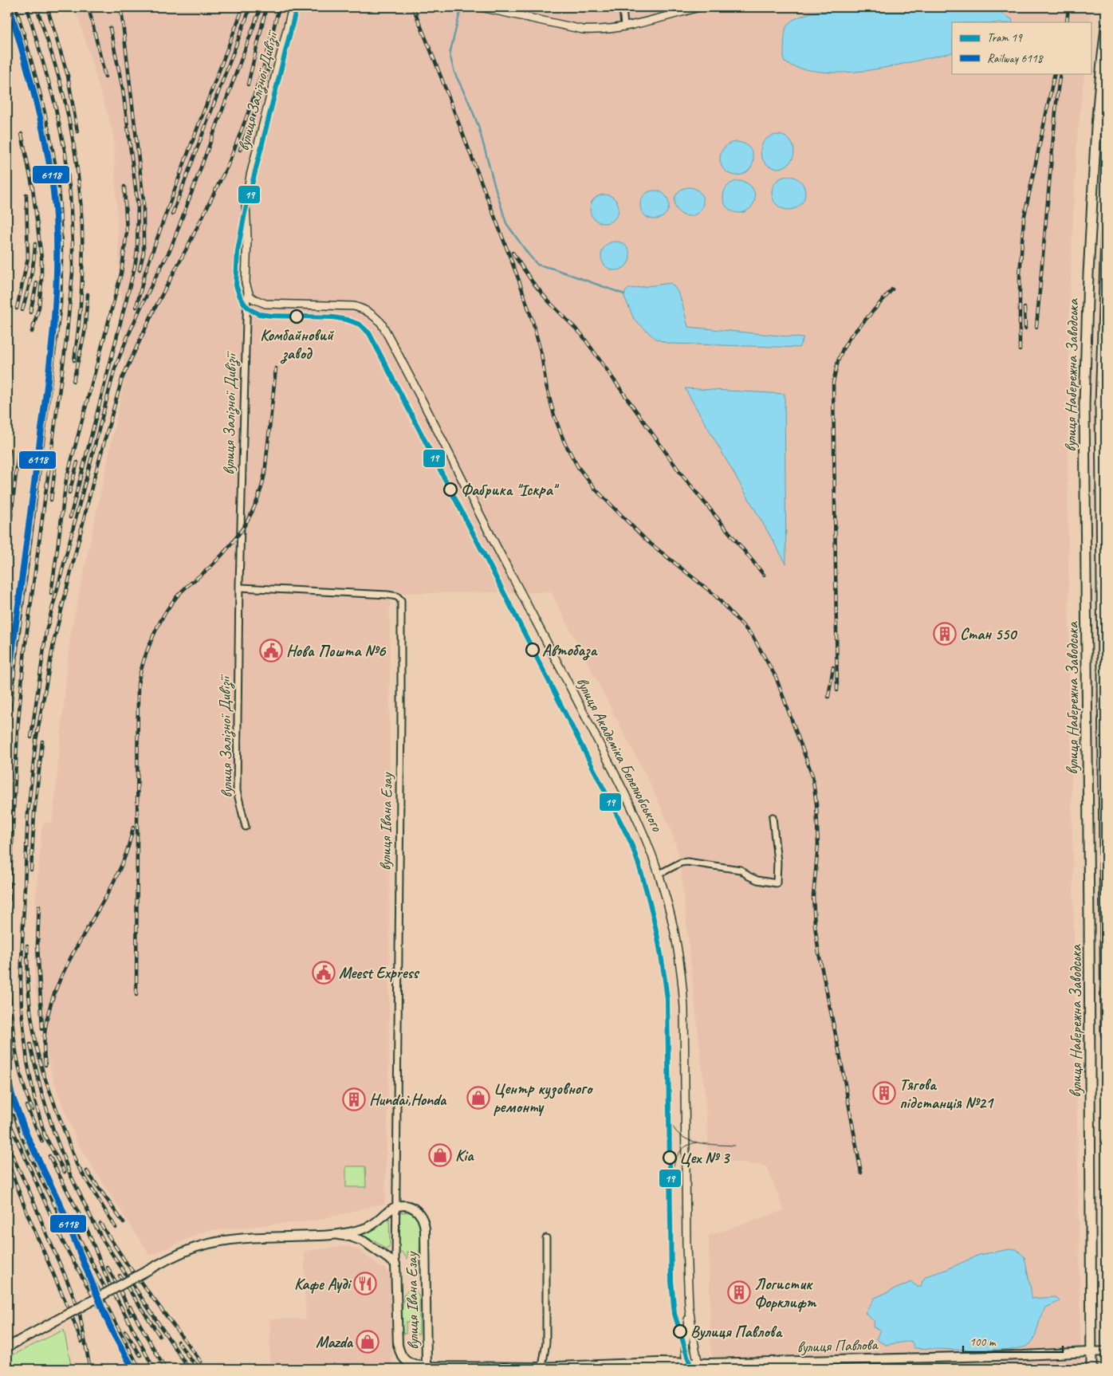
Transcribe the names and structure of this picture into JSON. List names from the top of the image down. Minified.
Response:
{"streets":{"main road":["вулиця Набережна Заводська","вулиця Івана Езау","вулиця Павлова"],"street":["вулиця Залізної Дивізії","вулиця Академіка Белелюбського"]},"crossings":[["вулиця Залізної Дивізії","вулиця Академіка Белелюбського"],["вулиця Залізної Дивізії","вулиця Івана Езау"],["вулиця Набережна Заводська","вулиця Павлова"],["вулиця Академіка Белелюбського","вулиця Павлова"],["вулиця Івана Езау","вулиця Павлова"]],"places":{"other":["Комбайновий завод","Фабрика \"Іскра\"","Автобаза","Цех № 3","Вулиця Павлова"],"building":["Стан 550","Тягова пiдстанцiя №21","Hundai,Honda","Логистик Форклифт"],"public building":["Нова Пошта №6","Meest Express"],"shop":["Центр кузовного ремонту","Kia","Mazda"],"restaurant":["Кафе Ауді"]},"lines":["tram line 19","rail line 6118"],"legend":["Tram 19","Railway 6118"],"scale_bar":"100 m"}
